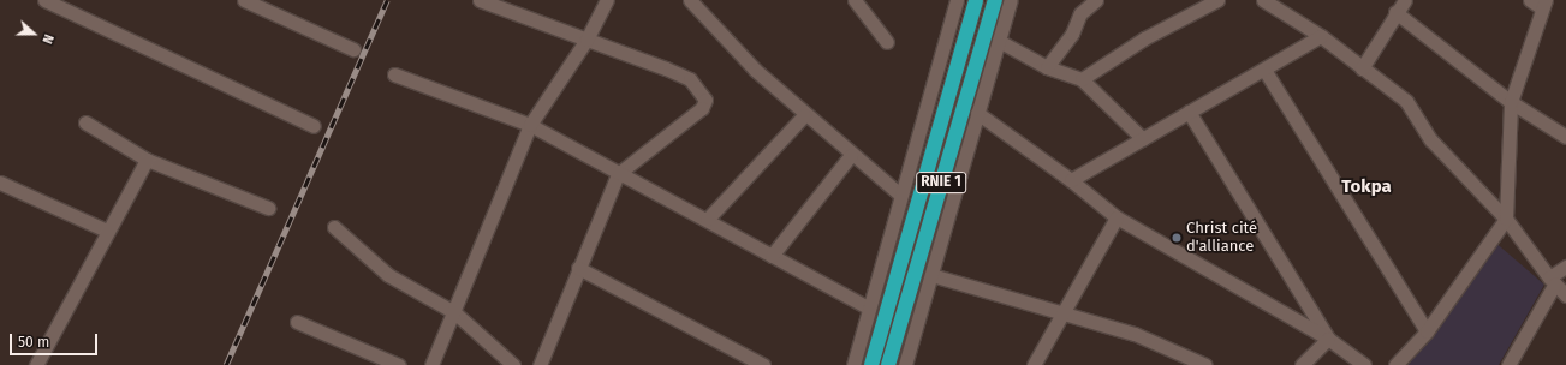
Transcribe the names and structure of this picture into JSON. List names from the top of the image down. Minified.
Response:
{"streets":{"highway":["RNIE 1"]},"districts":["Tokpa"],"places":["Christ cité d'alliance"],"scale_bar":"50 m","north":"right"}
